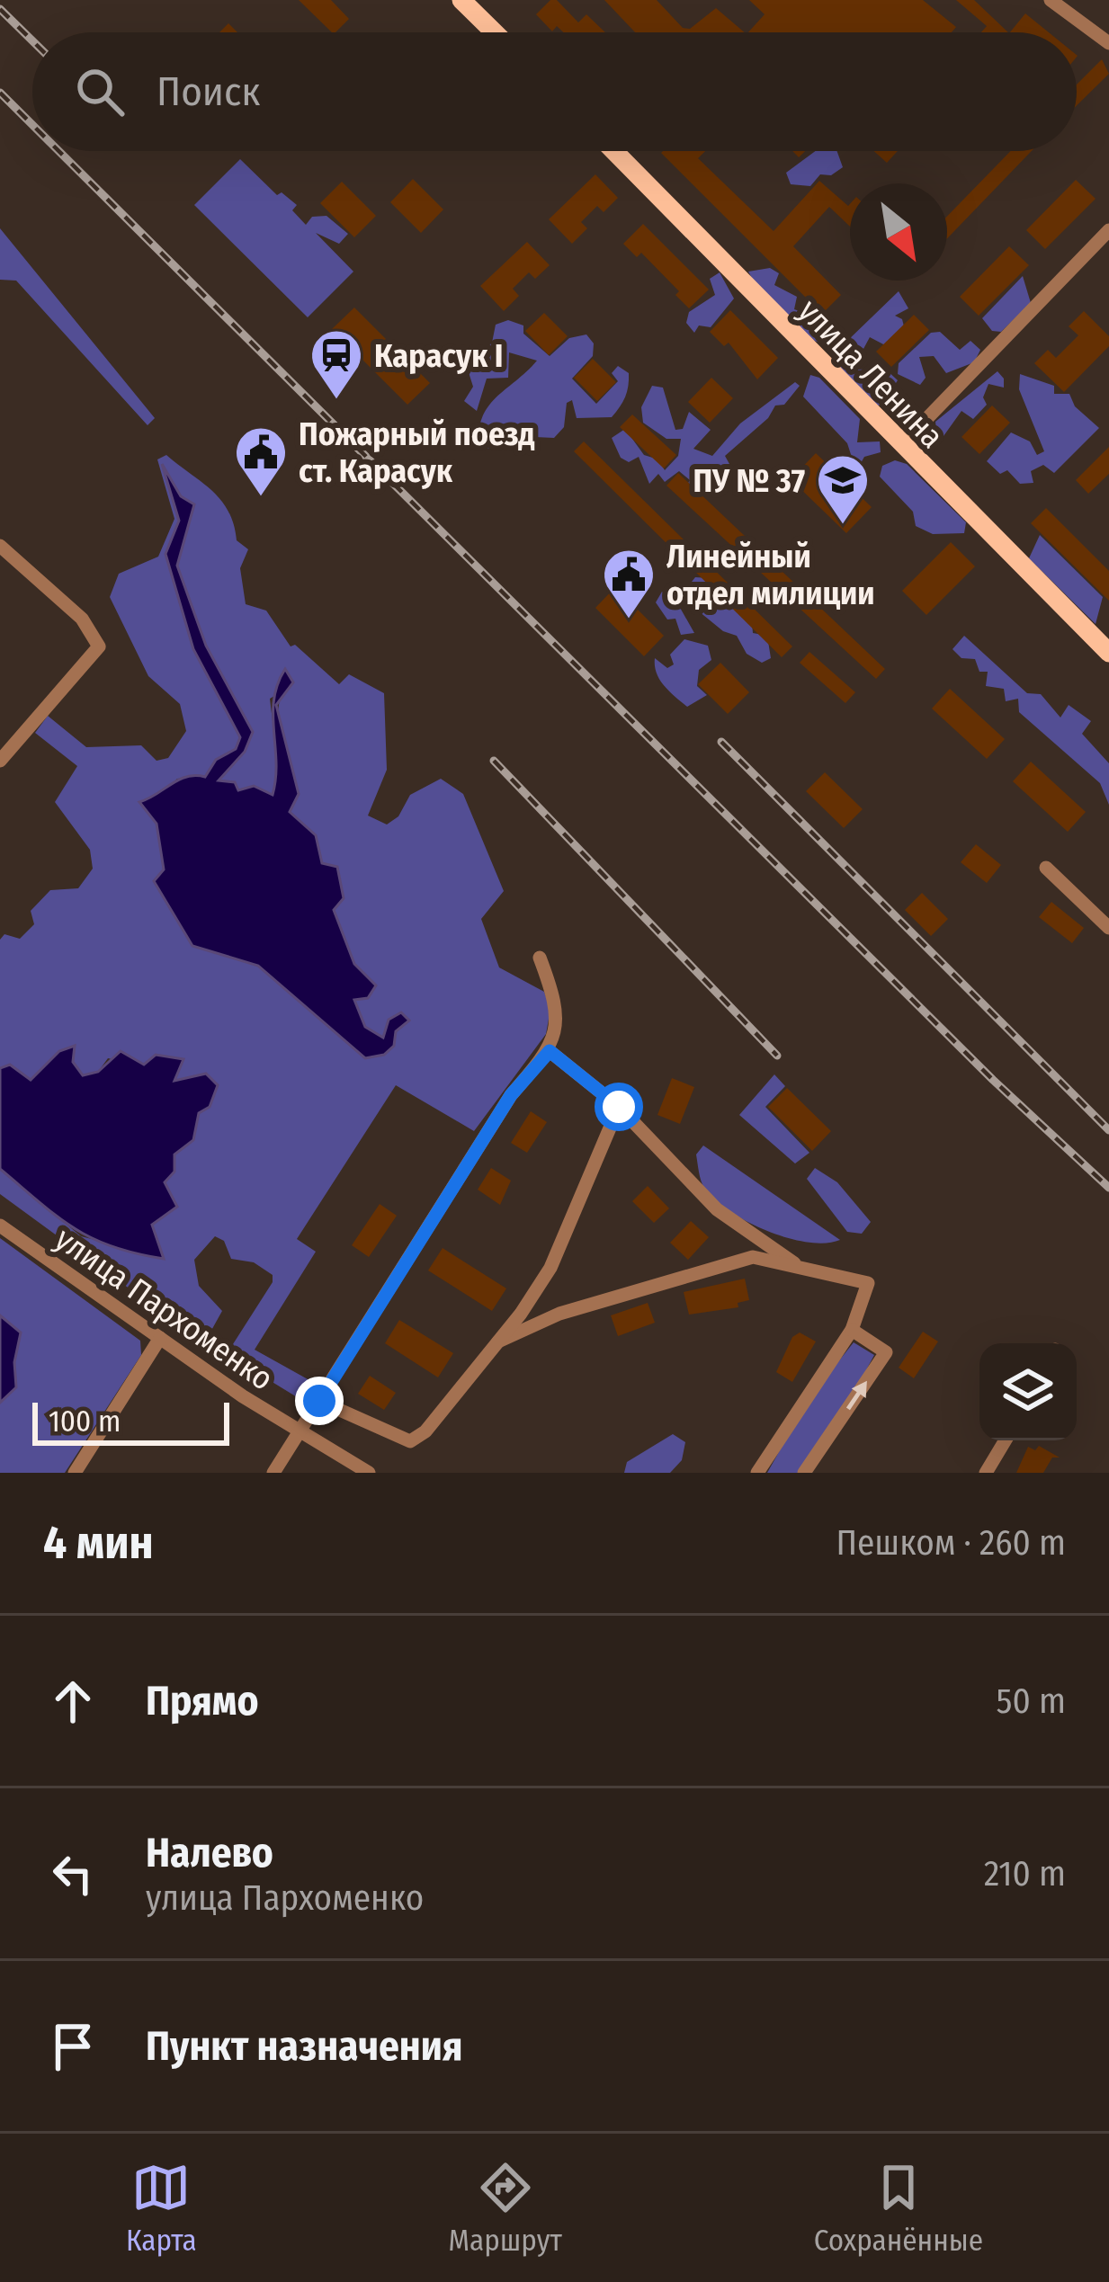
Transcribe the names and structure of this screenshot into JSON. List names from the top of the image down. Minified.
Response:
{"streets":{"main road":["улица Ленина"],"street":["улица Пархоменко"]},"places":{"station":["Карасук I"],"public building":["Пожарный поезд ст. Карасук","Линейный отдел милиции"],"school or university":["ПУ № 37"]},"scale_bar":"100 m","north":"bottom right","page":{"search":"Поиск","scale":"100 m","heading":["4 мин","Пешком · 260 m"],"list":[["Прямо","50 m"],["Налево","улица Пархоменко","210 m"],"Пункт назначения"],"nav":["Карта","Маршрут","Сохранённые"]}}
